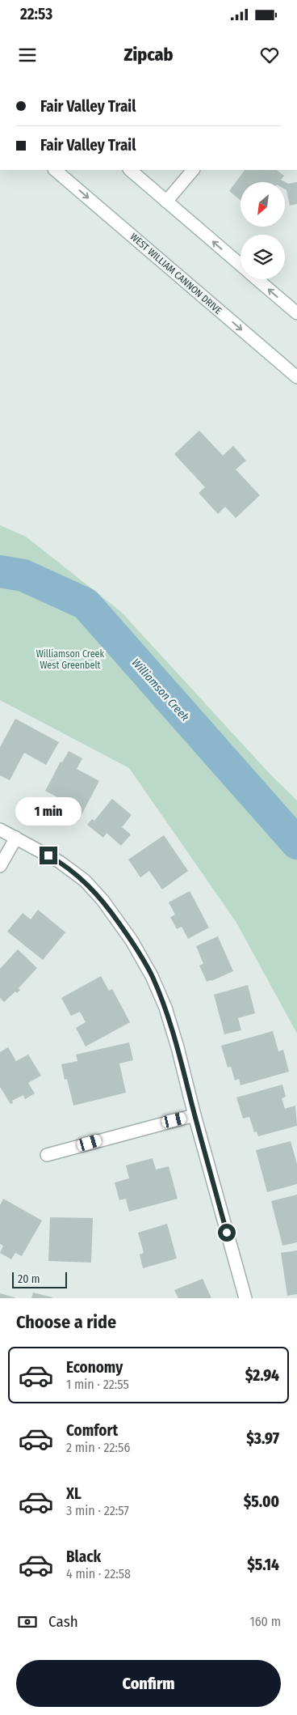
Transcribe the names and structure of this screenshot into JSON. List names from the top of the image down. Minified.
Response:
{"streets":{"street":["WEST WILLIAM CANNON DRIVE"]},"water":["Williamson Creek"],"parks":["Williamson Creek West Greenbelt"],"scale_bar":"20 m","north":"bottom left","page":{"status":"22:53","header":"Zipcab","banner":["Fair Valley Trail","Fair Valley Trail"],"bubble":"1 min","scale":"20 m","heading":"Choose a ride","list":[{"name":"Economy","note":"1 min · 22:55","value":"$2.94"},{"name":"Comfort","note":"2 min · 22:56","value":"$3.97"},{"name":"XL","note":"3 min · 22:57","value":"$5.00"},{"name":"Black","note":"4 min · 22:58","value":"$5.14"}],"pay":["Cash","160 m"],"buttons":"Confirm"}}
